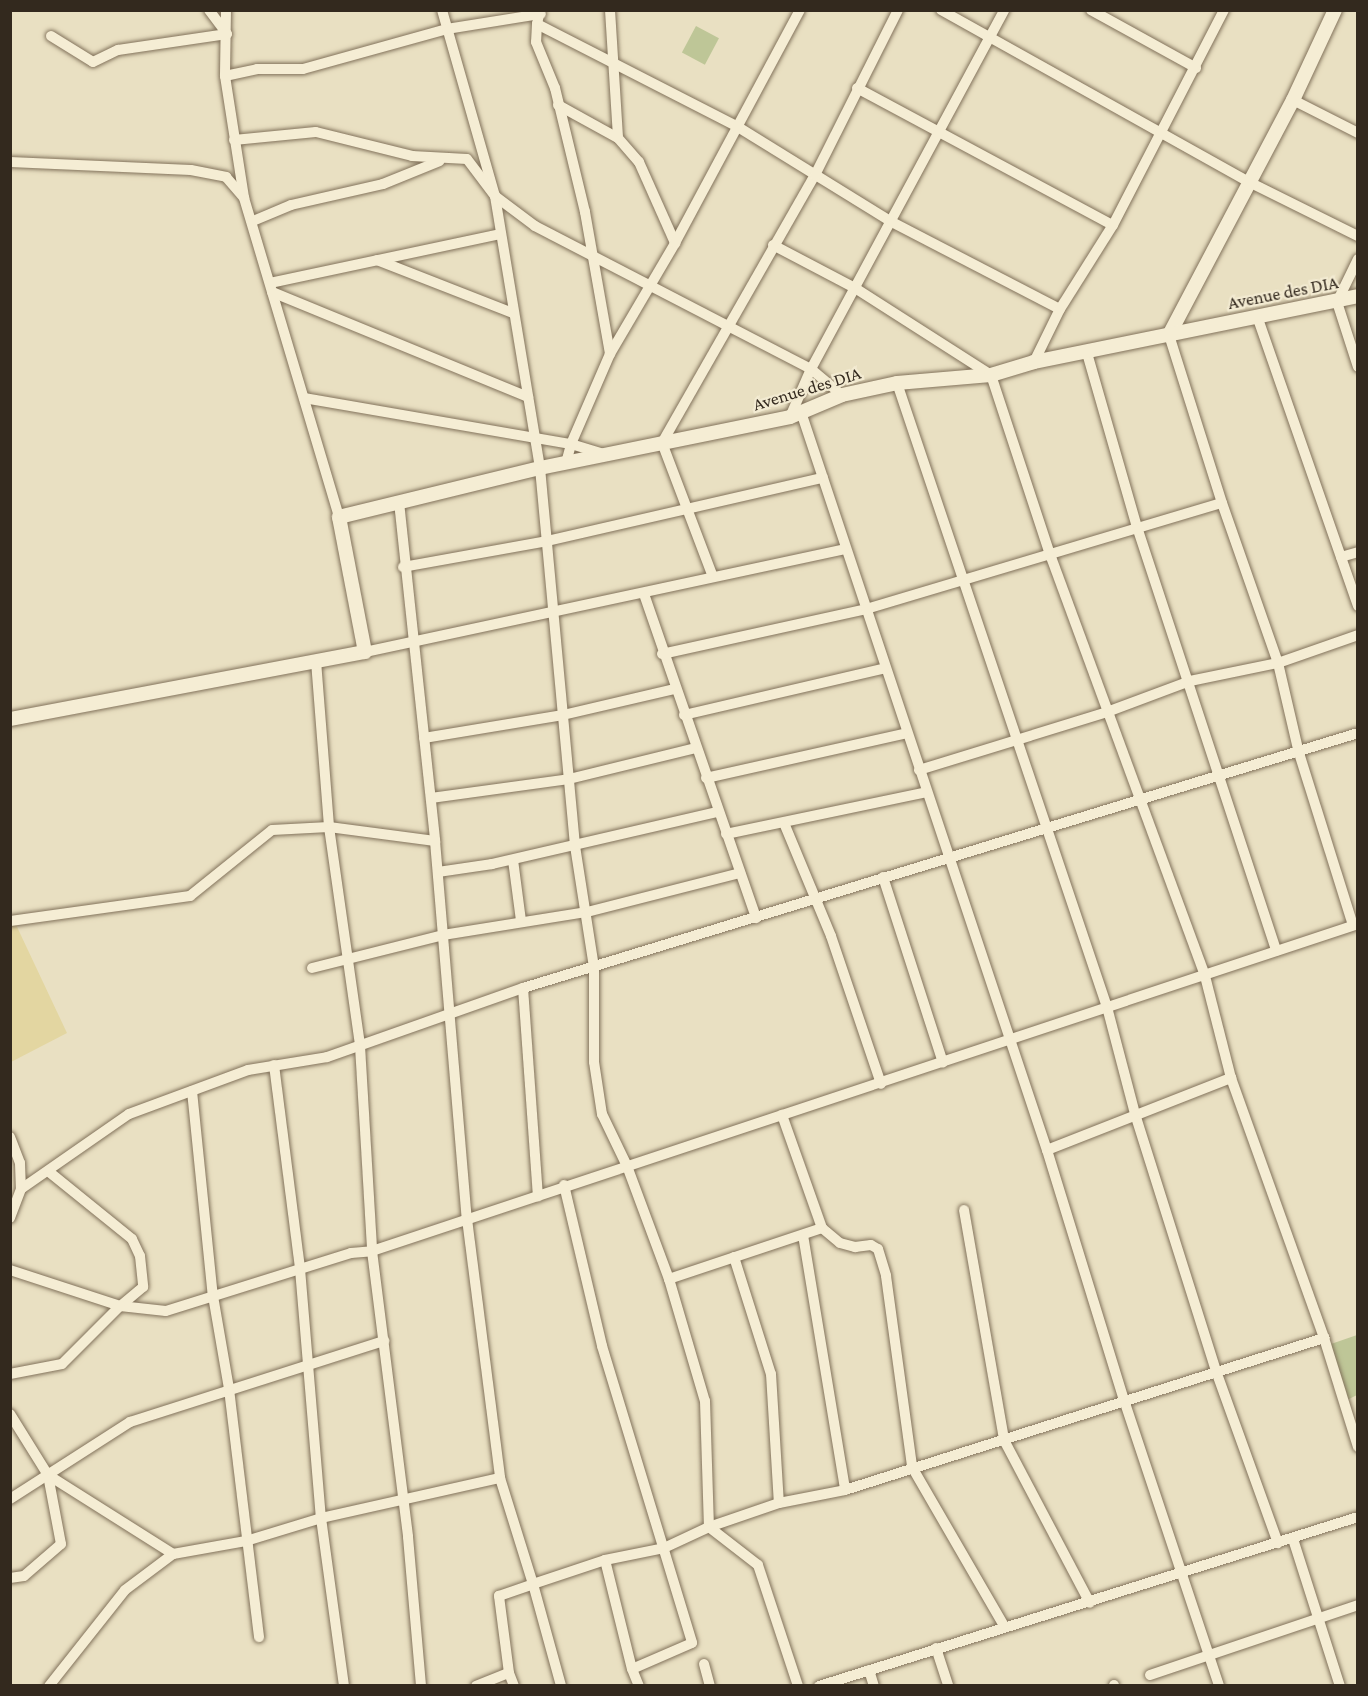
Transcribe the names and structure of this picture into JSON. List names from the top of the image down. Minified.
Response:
{"streets":{"street":["Avenue des DIA"]}}
